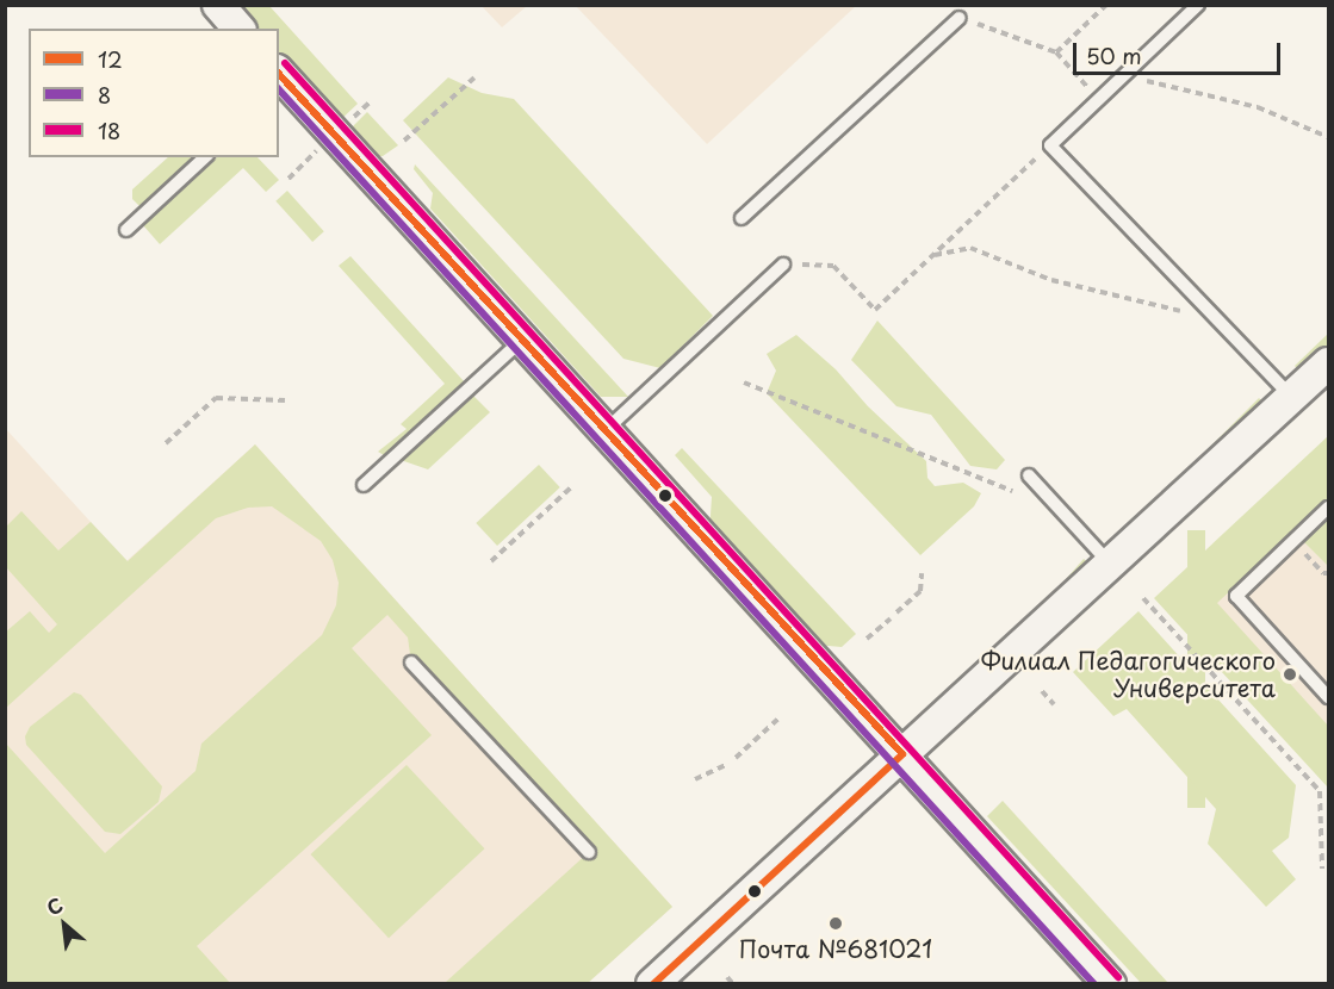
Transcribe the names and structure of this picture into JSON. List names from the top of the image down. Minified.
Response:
{"places":["Филиал Педагогического Университета","Почта №681021"],"lines":["transit line 18","transit line 12","transit line 8"],"legend":["12","8","18"],"scale_bar":"50 m","north":"top left"}
